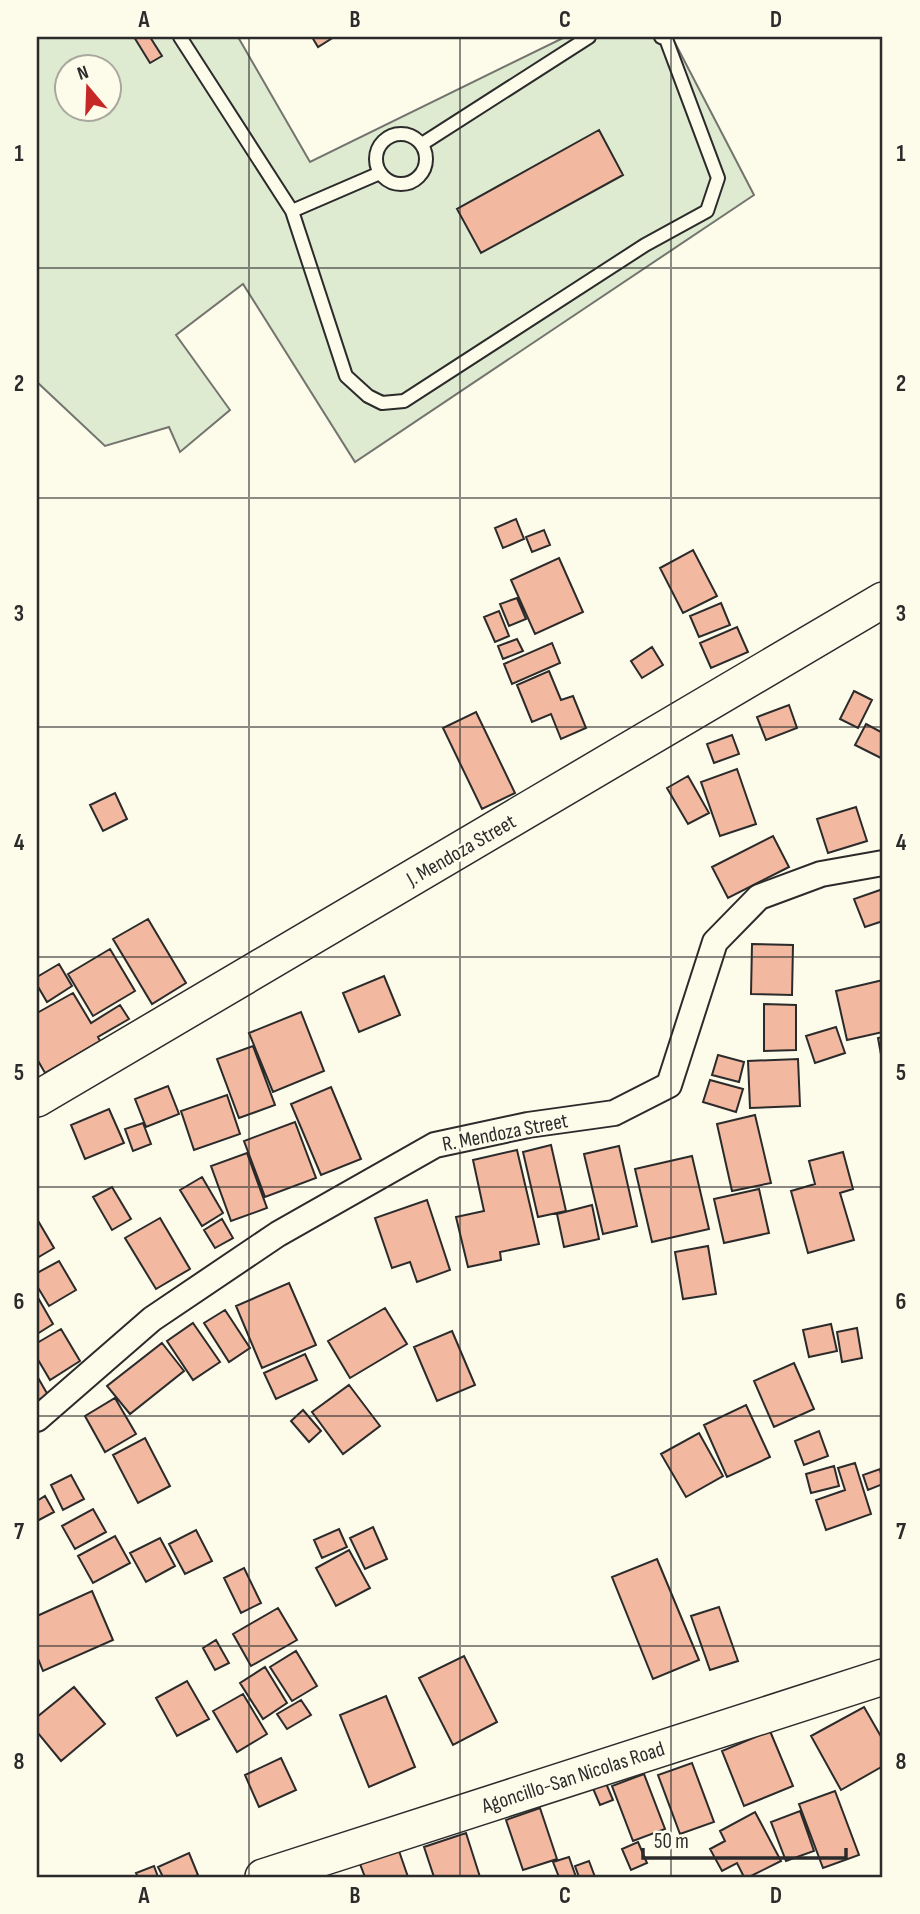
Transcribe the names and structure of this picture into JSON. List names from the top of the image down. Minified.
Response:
{"streets":{"main road":["J. Mendoza Street","Agoncillo-San Nicolas Road"],"street":["R. Mendoza Street"]},"scale_bar":"50 m","north":"top","grid":{"columns":["A","B","C","D"],"rows":["1","2","3","4","5","6","7","8"]}}
